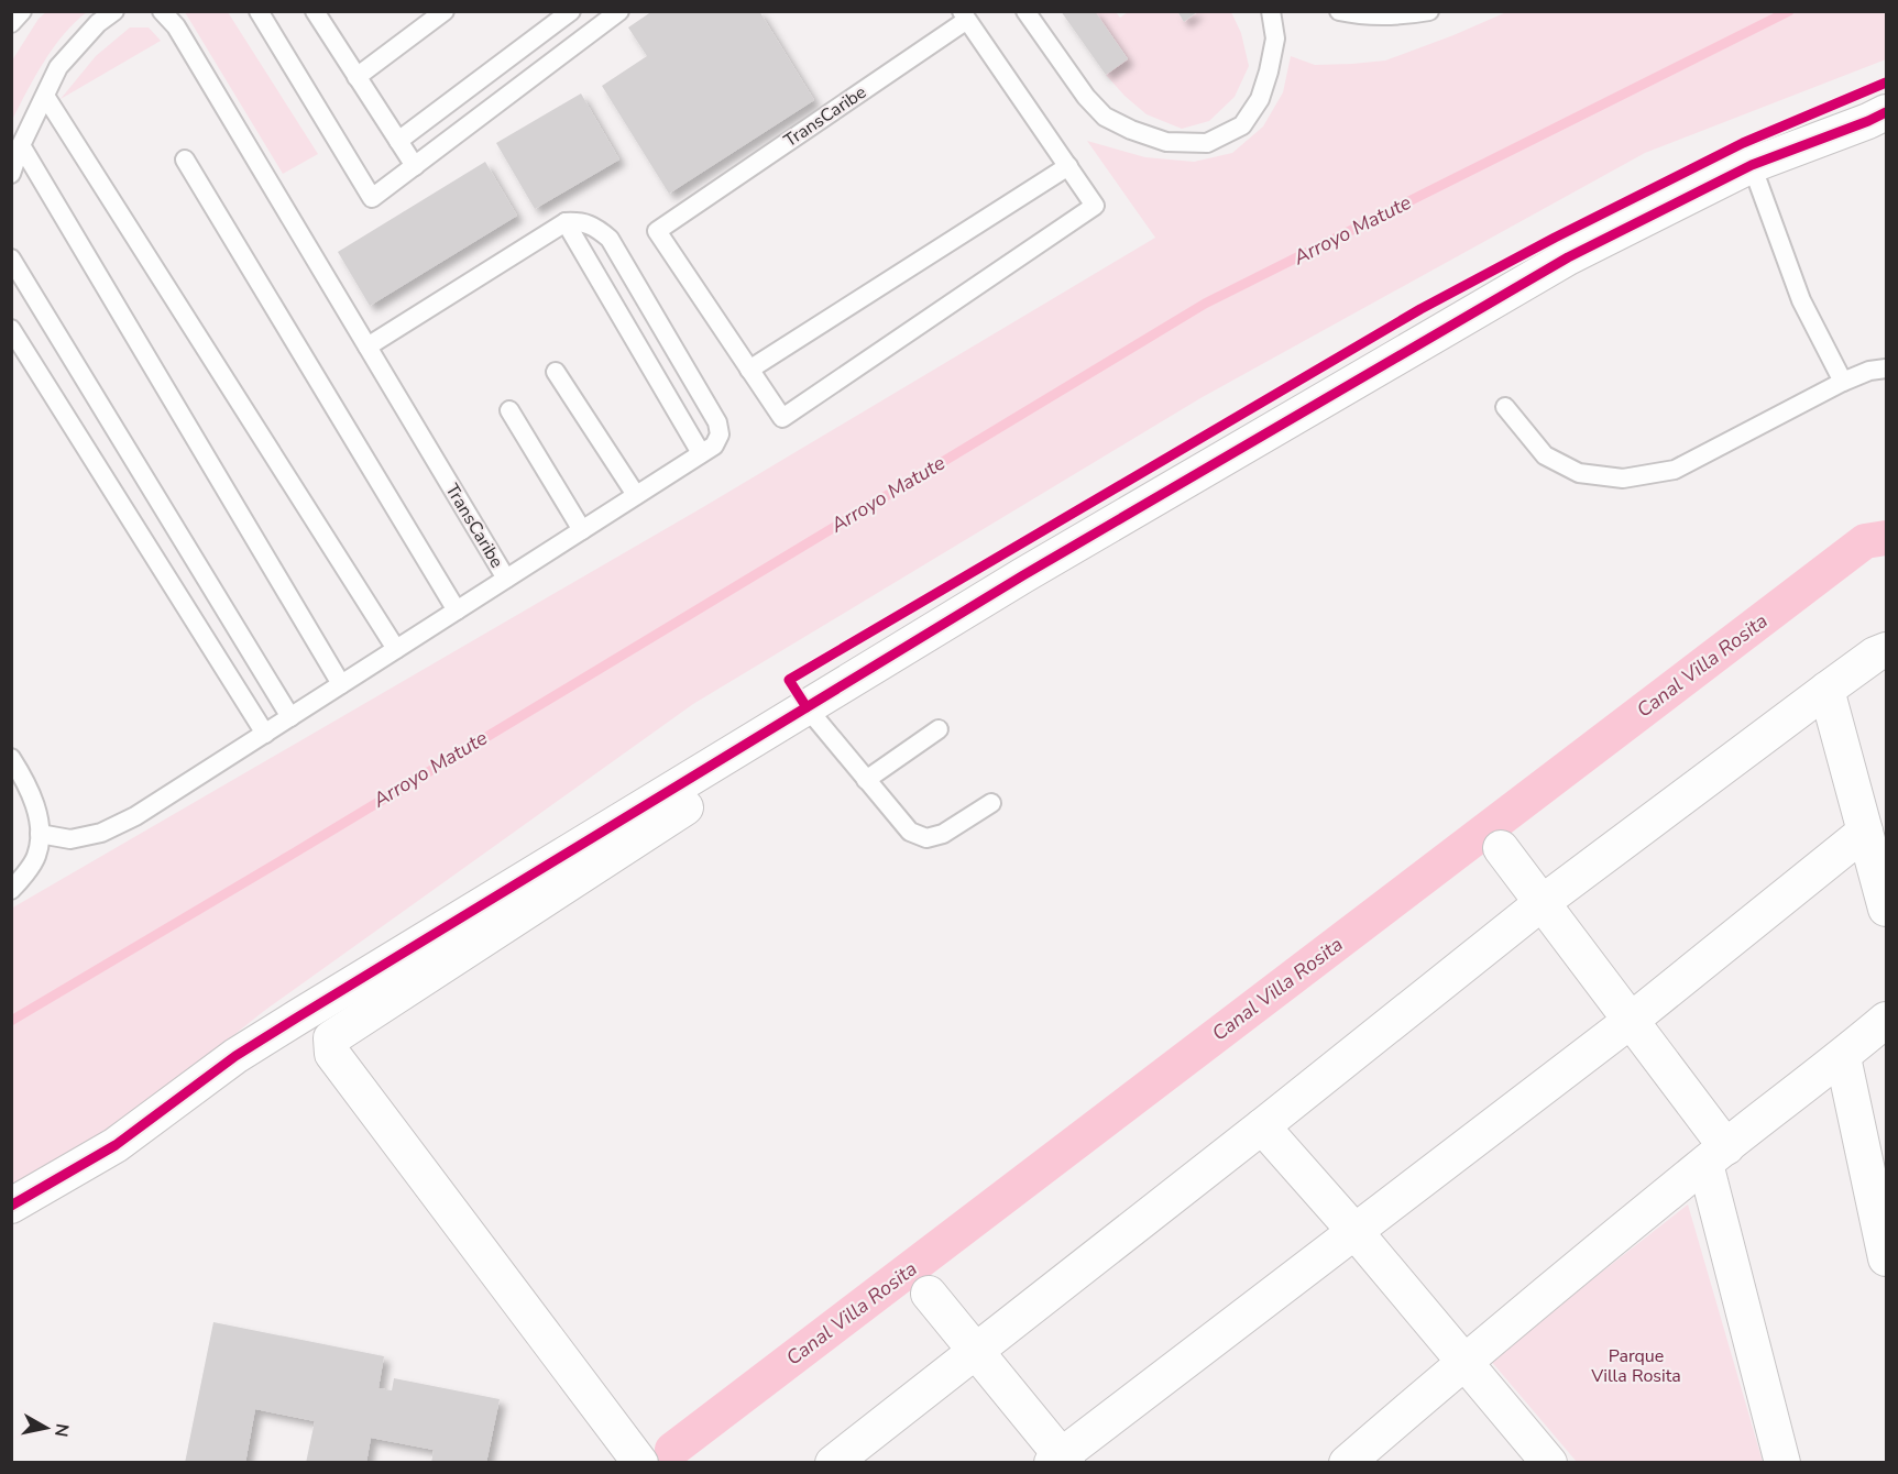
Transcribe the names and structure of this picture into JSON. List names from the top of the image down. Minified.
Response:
{"streets":{"lane":["TransCaribe"]},"water":["Arroyo Matute","Canal Villa Rosita"],"parks":["Parque Villa Rosita"],"north":"right"}
